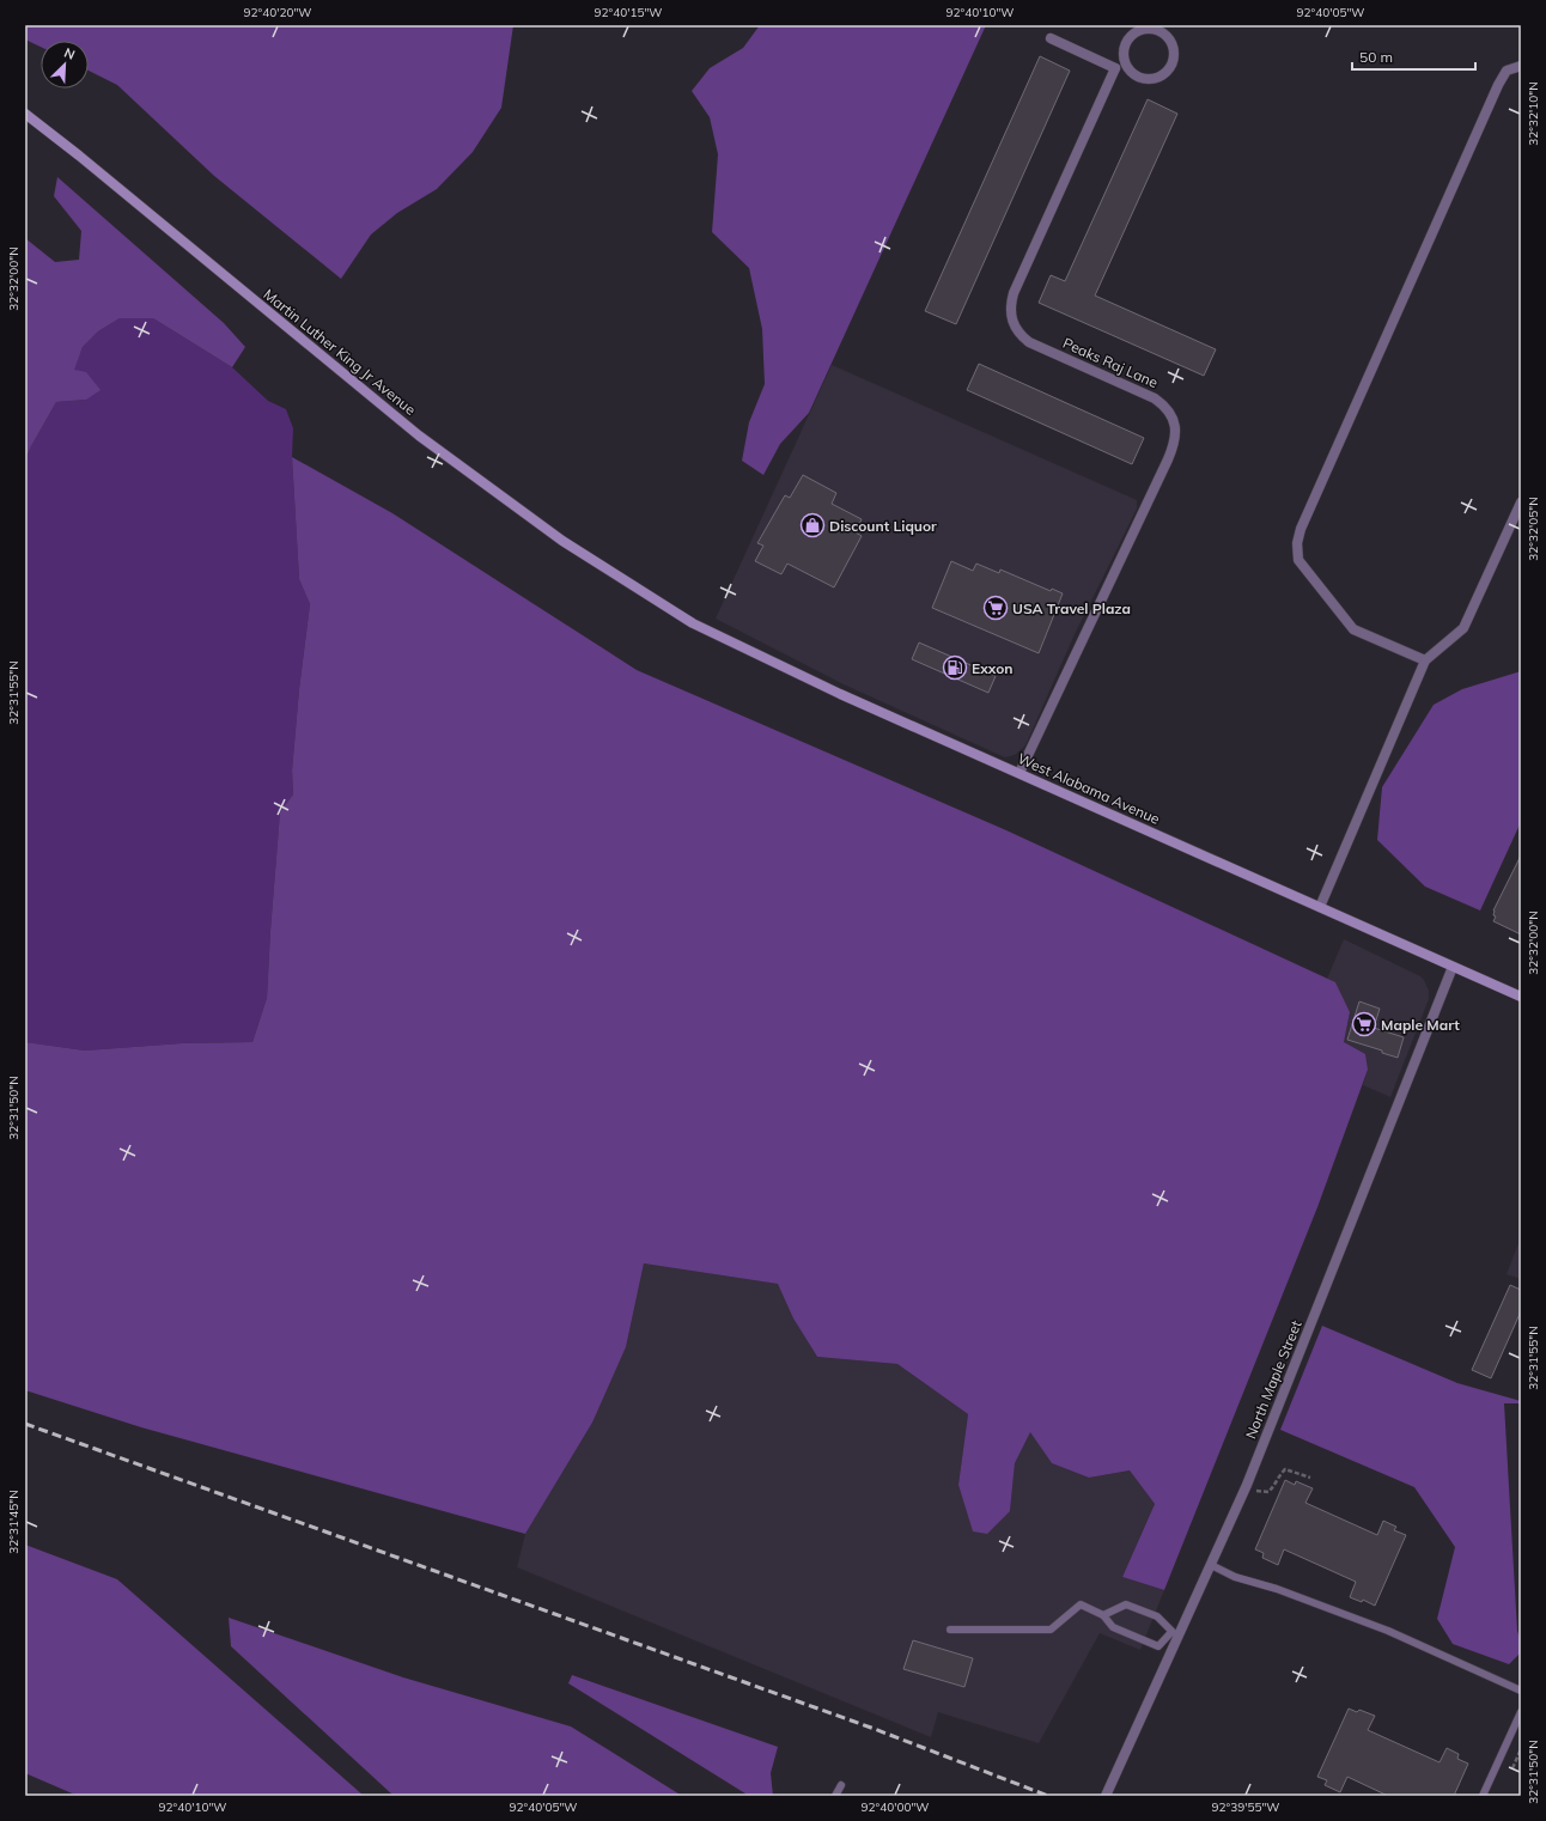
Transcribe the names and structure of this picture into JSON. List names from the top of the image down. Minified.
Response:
{"streets":{"main road":["Martin Luther King Jr Avenue","West Alabama Avenue"],"street":["Peaks Raj Lane","North Maple Street"]},"crossings":[["Martin Luther King Jr Avenue","West Alabama Avenue"],["Peaks Raj Lane","West Alabama Avenue"],["West Alabama Avenue","North Maple Street"]],"places":{"shop":["Discount Liquor"],"supermarket":["USA Travel Plaza","Maple Mart"],"fuel station":["Exxon"]},"scale_bar":"50 m","north":"top right","coordinates":["92°40'20\"W","92°40'15\"W","92°40'10\"W","92°40'05\"W","32°32'10\"N","32°32'00\"N","32°32'05\"N","32°31'55\"N","32°31'50\"N","32°31'45\"N","92°40'00\"W","92°39'55\"W"]}
